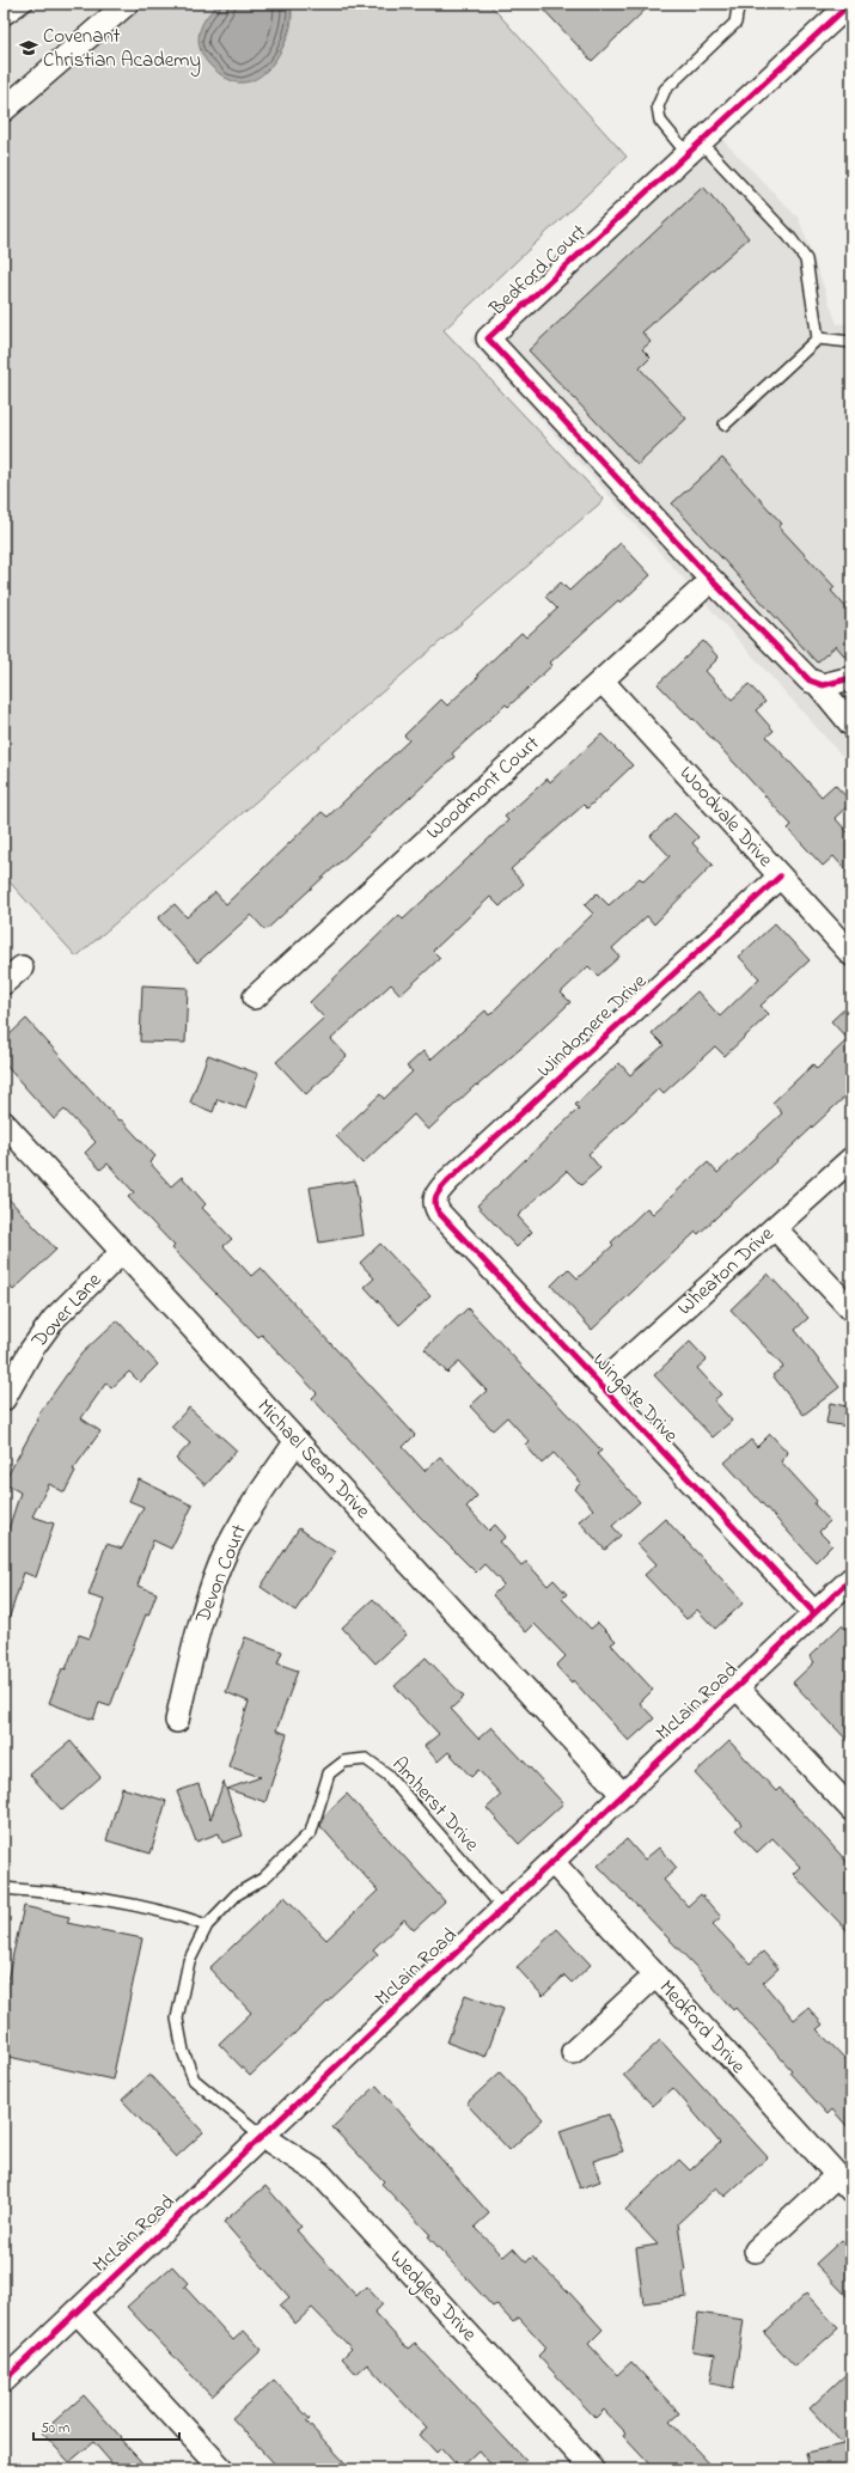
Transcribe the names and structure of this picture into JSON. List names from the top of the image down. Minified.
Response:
{"streets":{"street":["Bedford Court","Woodmont Court","Woodvale Drive","Windomere Drive","Wheaton Drive","Dover Lane","Wingate Drive","Michael Sean Drive","Devon Court","McLain Road","Medford Drive","Wedglea Drive"],"lane":["Amherst Drive"]},"crossings":[["Bedford Court","Woodmont Court"],["Woodmont Court","Woodvale Drive"],["Woodvale Drive","Windomere Drive"],["Windomere Drive","Wingate Drive"],["Wheaton Drive","Wingate Drive"],["Dover Lane","Michael Sean Drive"],["Wingate Drive","McLain Road"],["Michael Sean Drive","Devon Court"],["Michael Sean Drive","McLain Road"],["McLain Road","Amherst Drive"],["McLain Road","Medford Drive"],["McLain Road","Wedglea Drive"],["Amherst Drive","Wedglea Drive"]],"places":{"school or university":["Covenant Christian Academy"]},"scale_bar":"50 m"}
